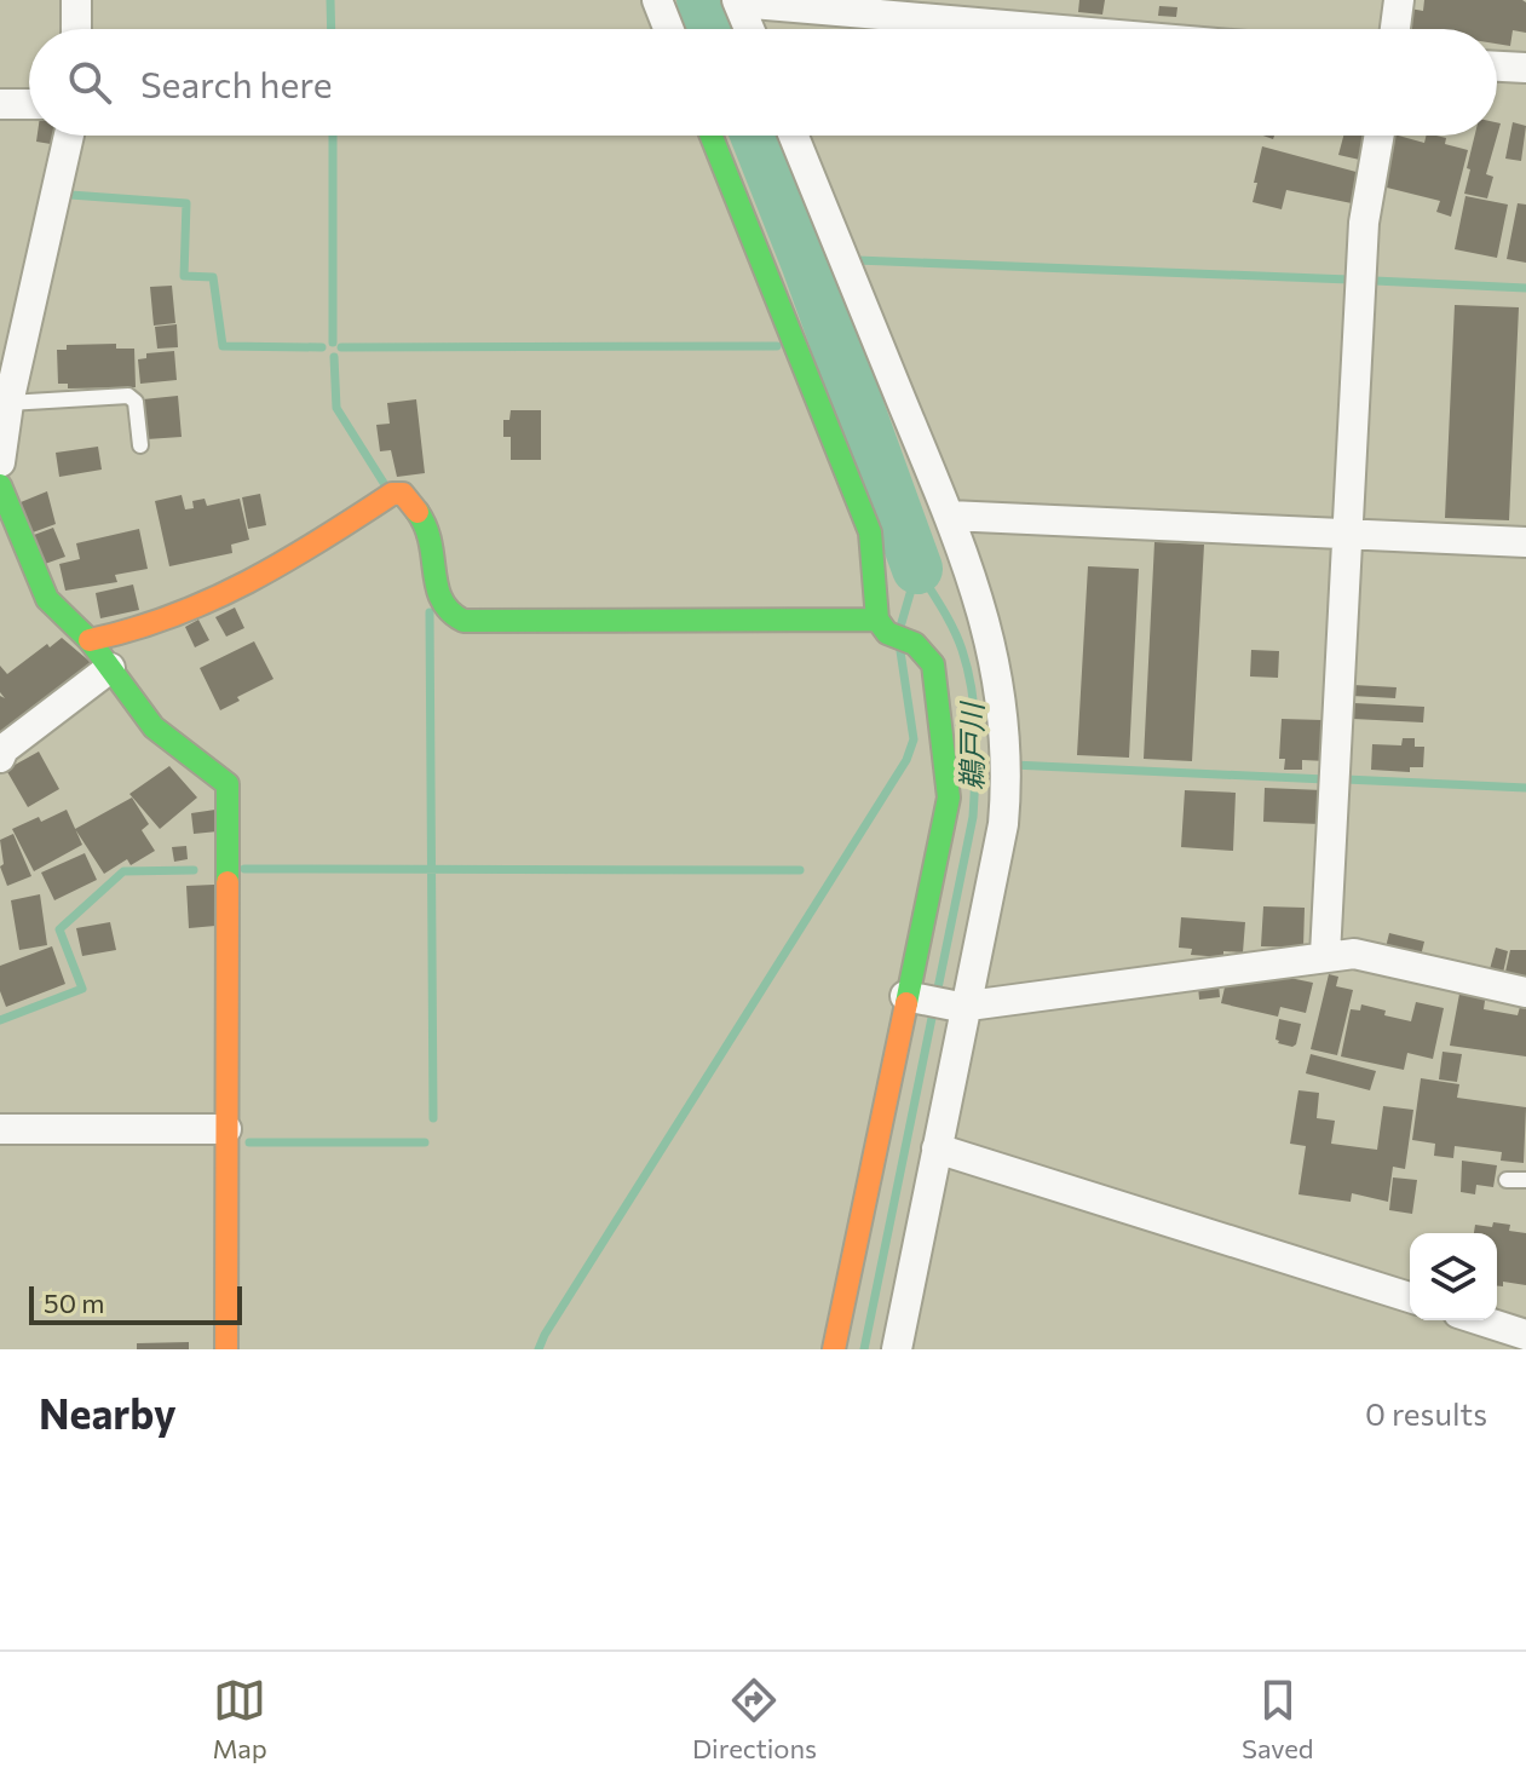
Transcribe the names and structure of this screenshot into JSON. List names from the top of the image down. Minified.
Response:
{"water":["鵜戸川"],"scale_bar":"50 m","page":{"search":"Search here","scale":"50 m","heading":["Nearby","0 results"],"nav":["Map","Directions","Saved"]}}
